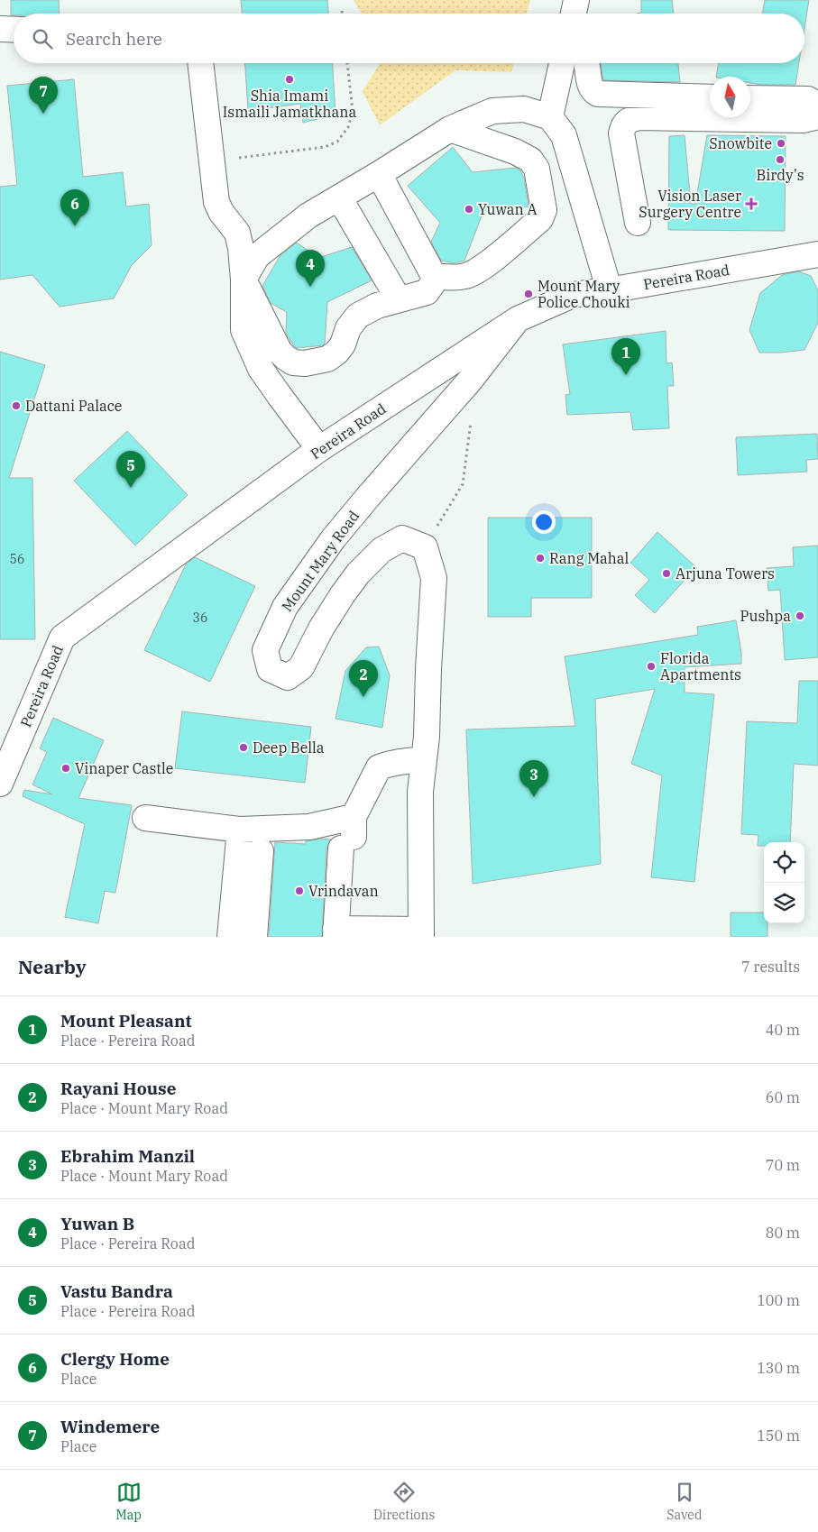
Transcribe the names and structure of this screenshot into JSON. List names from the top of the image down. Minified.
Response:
{"streets":{"street":["Pereira Road","Mount Mary Road"]},"crossings":[["Pereira Road","Mount Mary Road"]],"places":{"other":["Shia Imami Ismaili Jamatkhana","Snowbite","Birdy's","Yuwan A","Mount Mary Police Chouki","Dattani Palace","Rang Mahal","Arjuna Towers","Pushpa","Florida Apartments","Deep Bella","Vinaper Castle","Vrindavan"],"health":["Vision Laser Surgery Centre"]},"house_numbers":["56","36"],"north":"top","page":{"search":"Search here","pins":["7","6","4","1","5","2","3"],"heading":["Nearby","7 results"],"list":[{"mark":"1","name":"Mount Pleasant","note":"Place · Pereira Road","value":"40 m"},{"mark":"2","name":"Rayani House","note":"Place · Mount Mary Road","value":"60 m"},{"mark":"3","name":"Ebrahim Manzil","note":"Place · Mount Mary Road","value":"70 m"},{"mark":"4","name":"Yuwan B","note":"Place · Pereira Road","value":"80 m"},{"mark":"5","name":"Vastu Bandra","note":"Place · Pereira Road","value":"100 m"},{"mark":"6","name":"Clergy Home","note":"Place","value":"130 m"},{"mark":"7","name":"Windemere","note":"Place","value":"150 m"}],"nav":["Map","Directions","Saved"]}}
